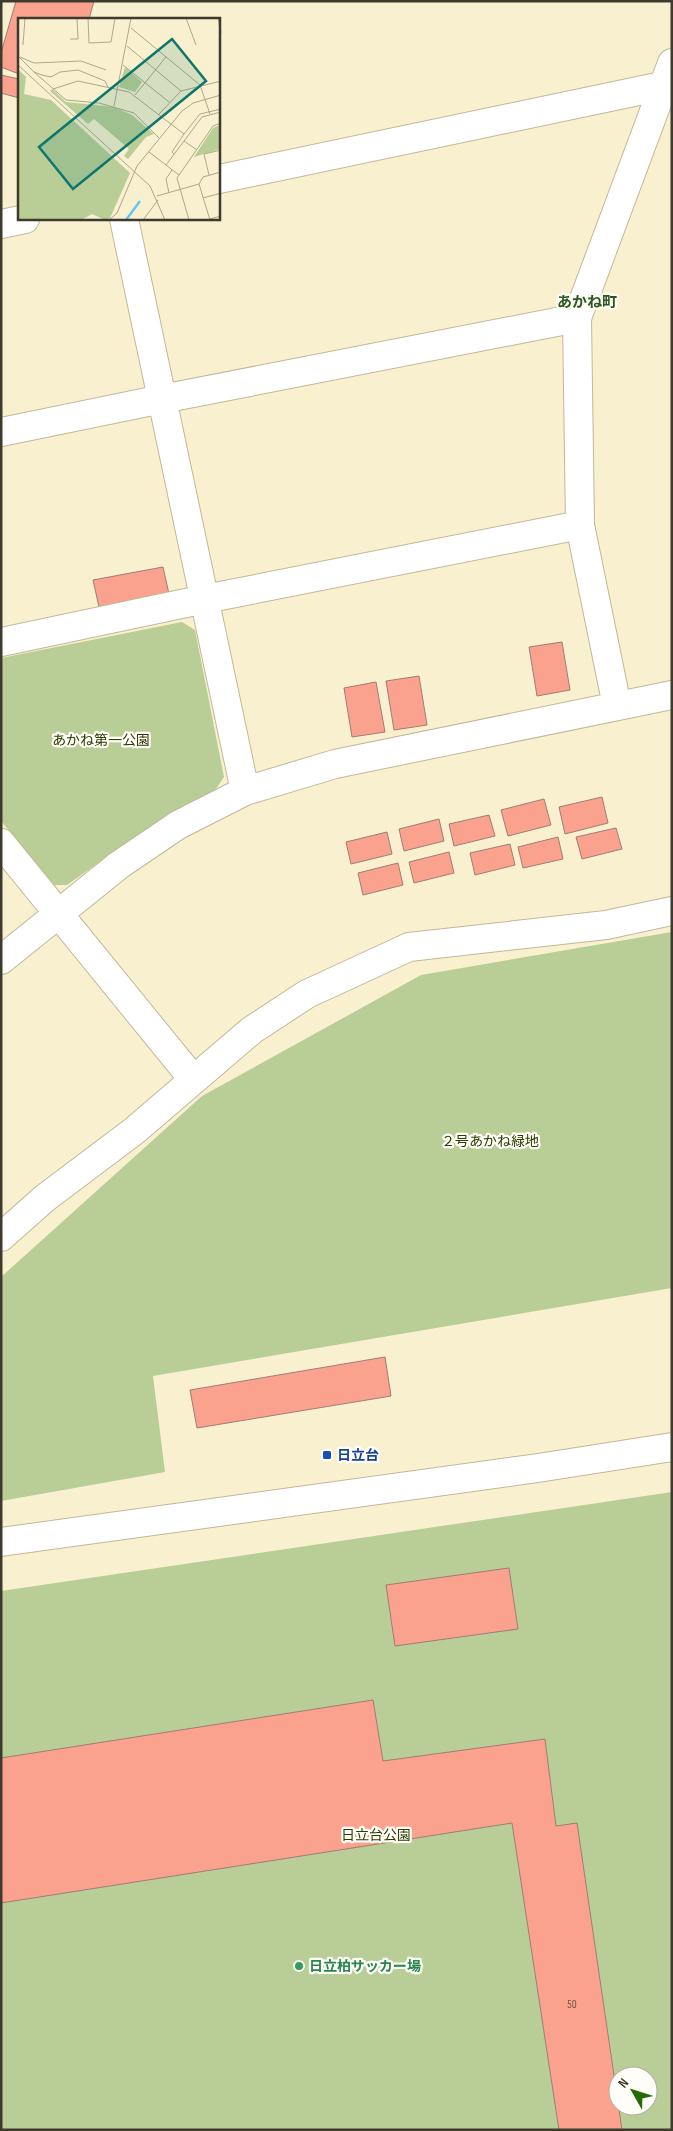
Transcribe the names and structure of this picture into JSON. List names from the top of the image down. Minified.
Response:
{"districts":["あかね町"],"parks":["あかね第一公園","２号あかね緑地","日立台公園"],"places":{"transit":["日立台"],"other":["日立柏サッカー場"]},"house_numbers":["50"],"north":"top left"}
